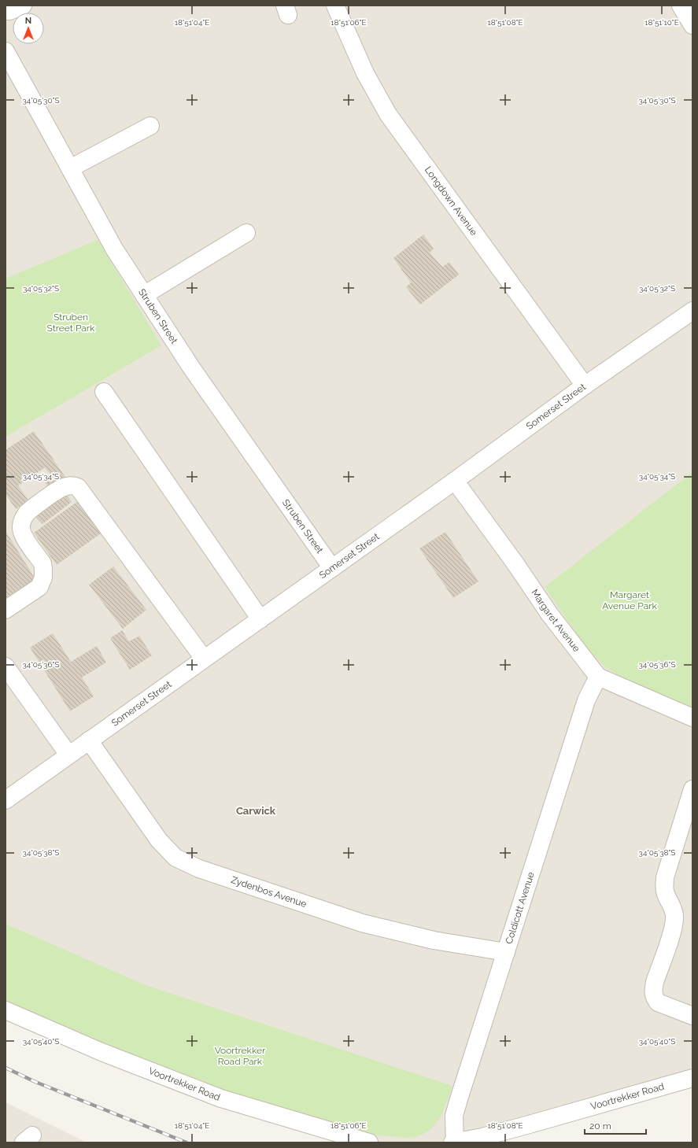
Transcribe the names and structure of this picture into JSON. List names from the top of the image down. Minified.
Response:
{"streets":{"street":["Longdown Avenue","Struben Street","Somerset Street","Margaret Avenue","Zydenbos Avenue","Coldicott Avenue","Voortrekker Road"]},"crossings":[["Longdown Avenue","Somerset Street"],["Struben Street","Somerset Street"],["Somerset Street","Margaret Avenue"],["Somerset Street","Zydenbos Avenue"],["Margaret Avenue","Coldicott Avenue"],["Zydenbos Avenue","Coldicott Avenue"],["Coldicott Avenue","Voortrekker Road"]],"districts":["Carwick"],"parks":["Struben Street Park","Margaret Avenue Park","Voortrekker Road Park"],"scale_bar":"20 m","north":"top","coordinates":["18°51'04\"E","18°51'06\"E","18°51'08\"E","18°51'10\"E","34°05'30\"S","34°05'32\"S","34°05'34\"S","34°05'36\"S","34°05'38\"S","34°05'40\"S"]}
